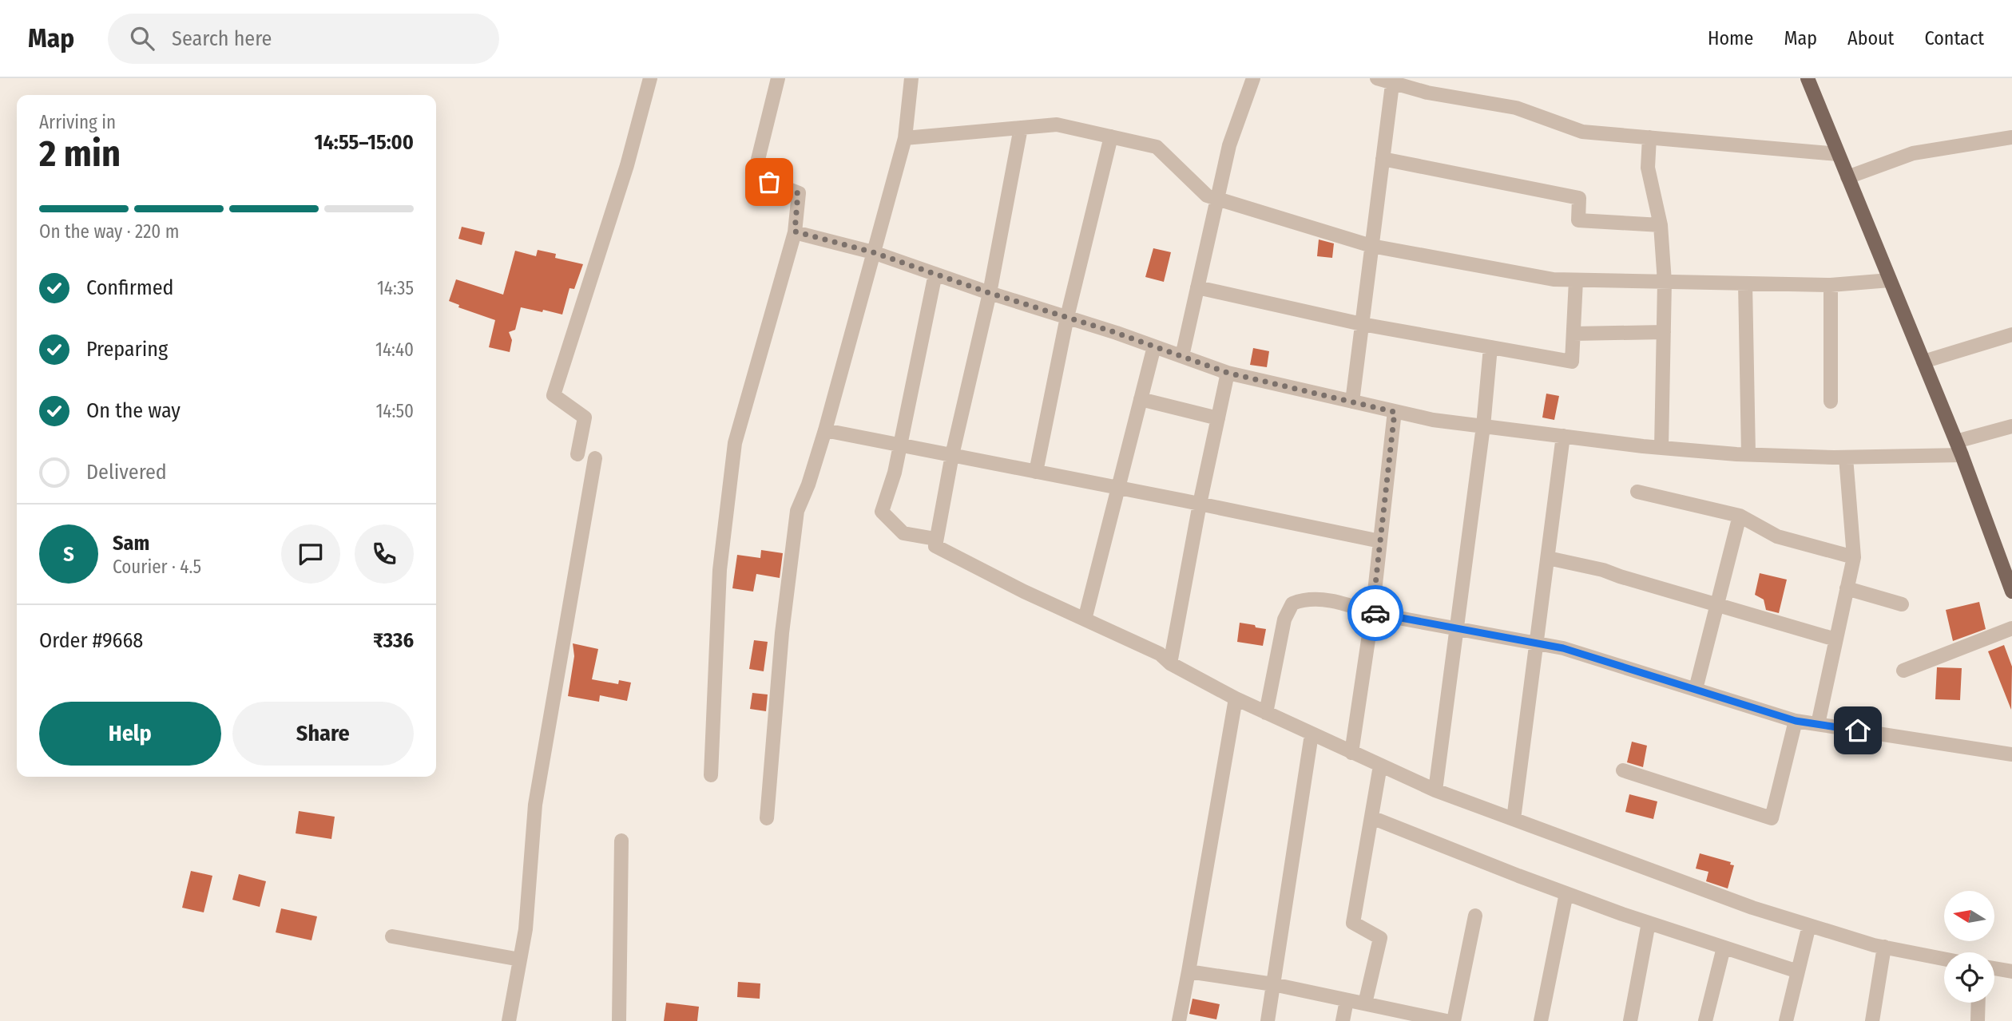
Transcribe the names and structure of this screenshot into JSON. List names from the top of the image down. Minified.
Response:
{"north":"left","page":{"header":"Map","search":"Search here","nav":["Home","Map","About","Contact"],"heading":["2 min","Arriving in","14:55–15:00"],"panel":["Sam","Courier · 4.5","Order #9668","₹336"],"bar":"On the way · 220 m","list":[["Confirmed","14:35"],["Preparing","14:40"],["On the way","14:50"],"Delivered"],"round":"S","buttons":["Help","Share"]}}
